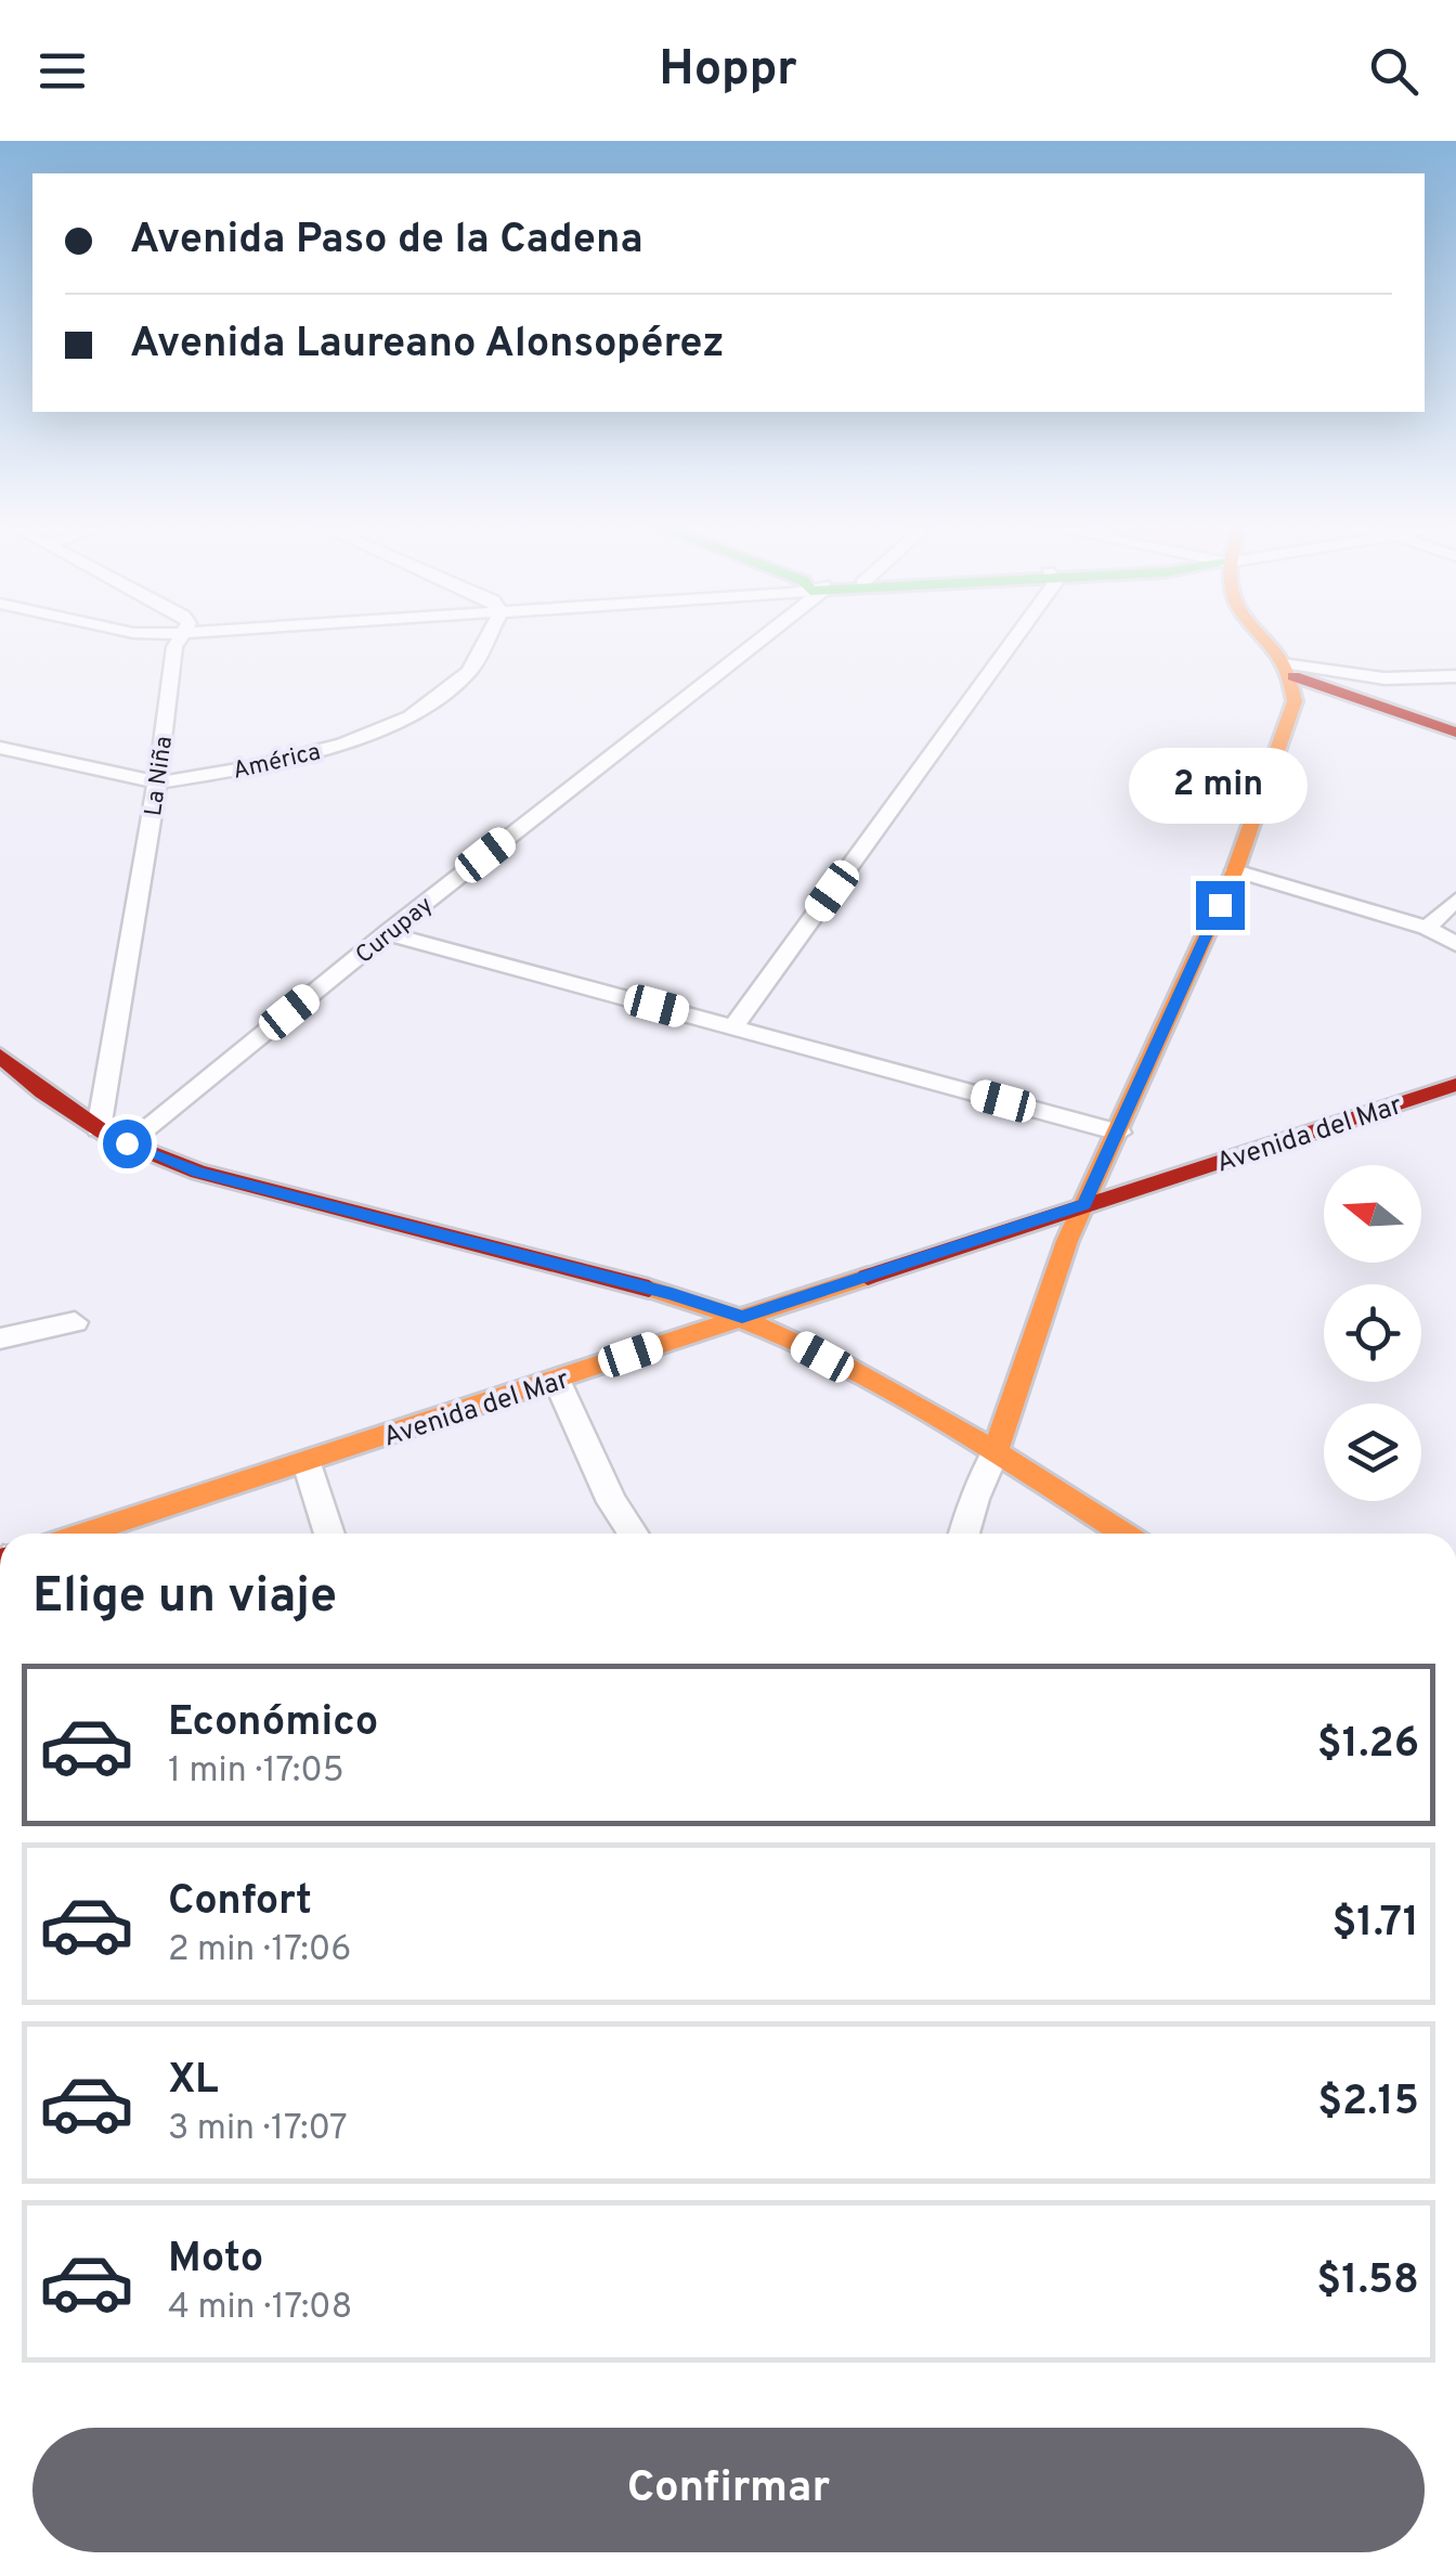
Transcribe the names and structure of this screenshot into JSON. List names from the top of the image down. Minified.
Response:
{"streets":{"street":["América","La Niña","Curupay","Avenida del Mar"]},"crossings":[["América","La Niña"]],"north":"left","page":{"header":"Hoppr","banner":["Avenida Paso de la Cadena","Avenida Laureano Alonsopérez"],"bubble":"2 min","heading":"Elige un viaje","list":[{"name":"Económico","note":"1 min · 17:05","value":"$1.26"},{"name":"Confort","note":"2 min · 17:06","value":"$1.71"},{"name":"XL","note":"3 min · 17:07","value":"$2.15"},{"name":"Moto","note":"4 min · 17:08","value":"$1.58"}],"buttons":"Confirmar"}}
